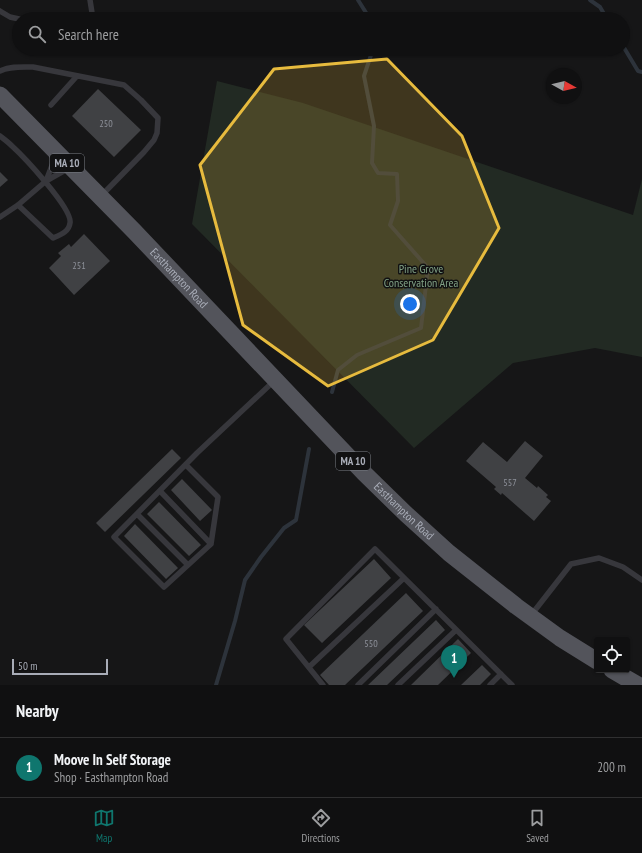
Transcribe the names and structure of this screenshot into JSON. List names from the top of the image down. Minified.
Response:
{"streets":{"main road":["MA 10","Easthampton Road"]},"crossings":[["MA 10","Easthampton Road"]],"parks":["Pine Grove Conservation Area"],"house_numbers":["250","251","557","550"],"scale_bar":"50 m","north":"right","page":{"search":"Search here","pins":"1","scale":"50 m","heading":"Nearby","list":[{"mark":"1","name":"Moove In Self Storage","note":"Shop · Easthampton Road","value":"200 m"}],"nav":["Map","Directions","Saved"]}}
